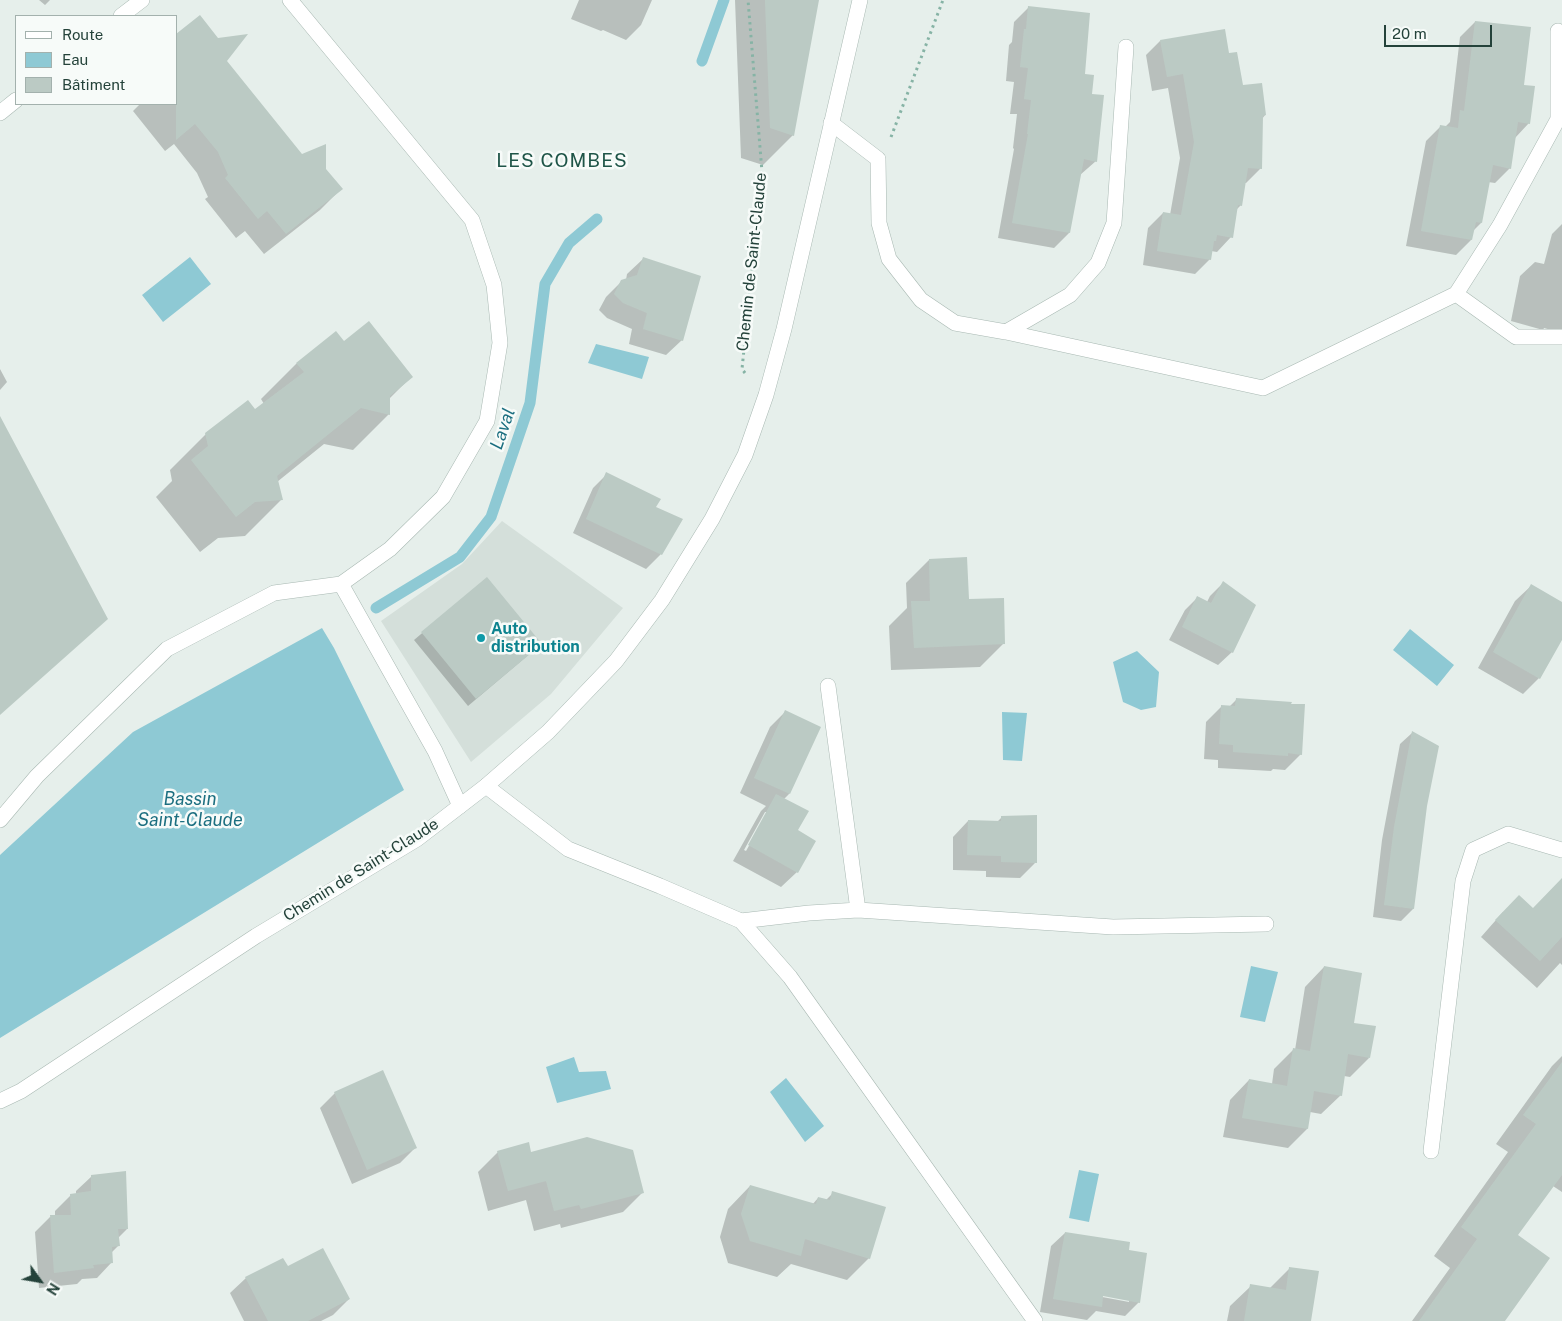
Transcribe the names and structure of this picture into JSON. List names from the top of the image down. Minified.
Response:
{"streets":{"street":["Chemin de Saint-Claude"]},"districts":["LES COMBES"],"water":["Laval","Bassin Saint-Claude"],"places":["Auto distribution"],"legend":["Route","Eau","Bâtiment"],"scale_bar":"20 m","north":"bottom right"}
